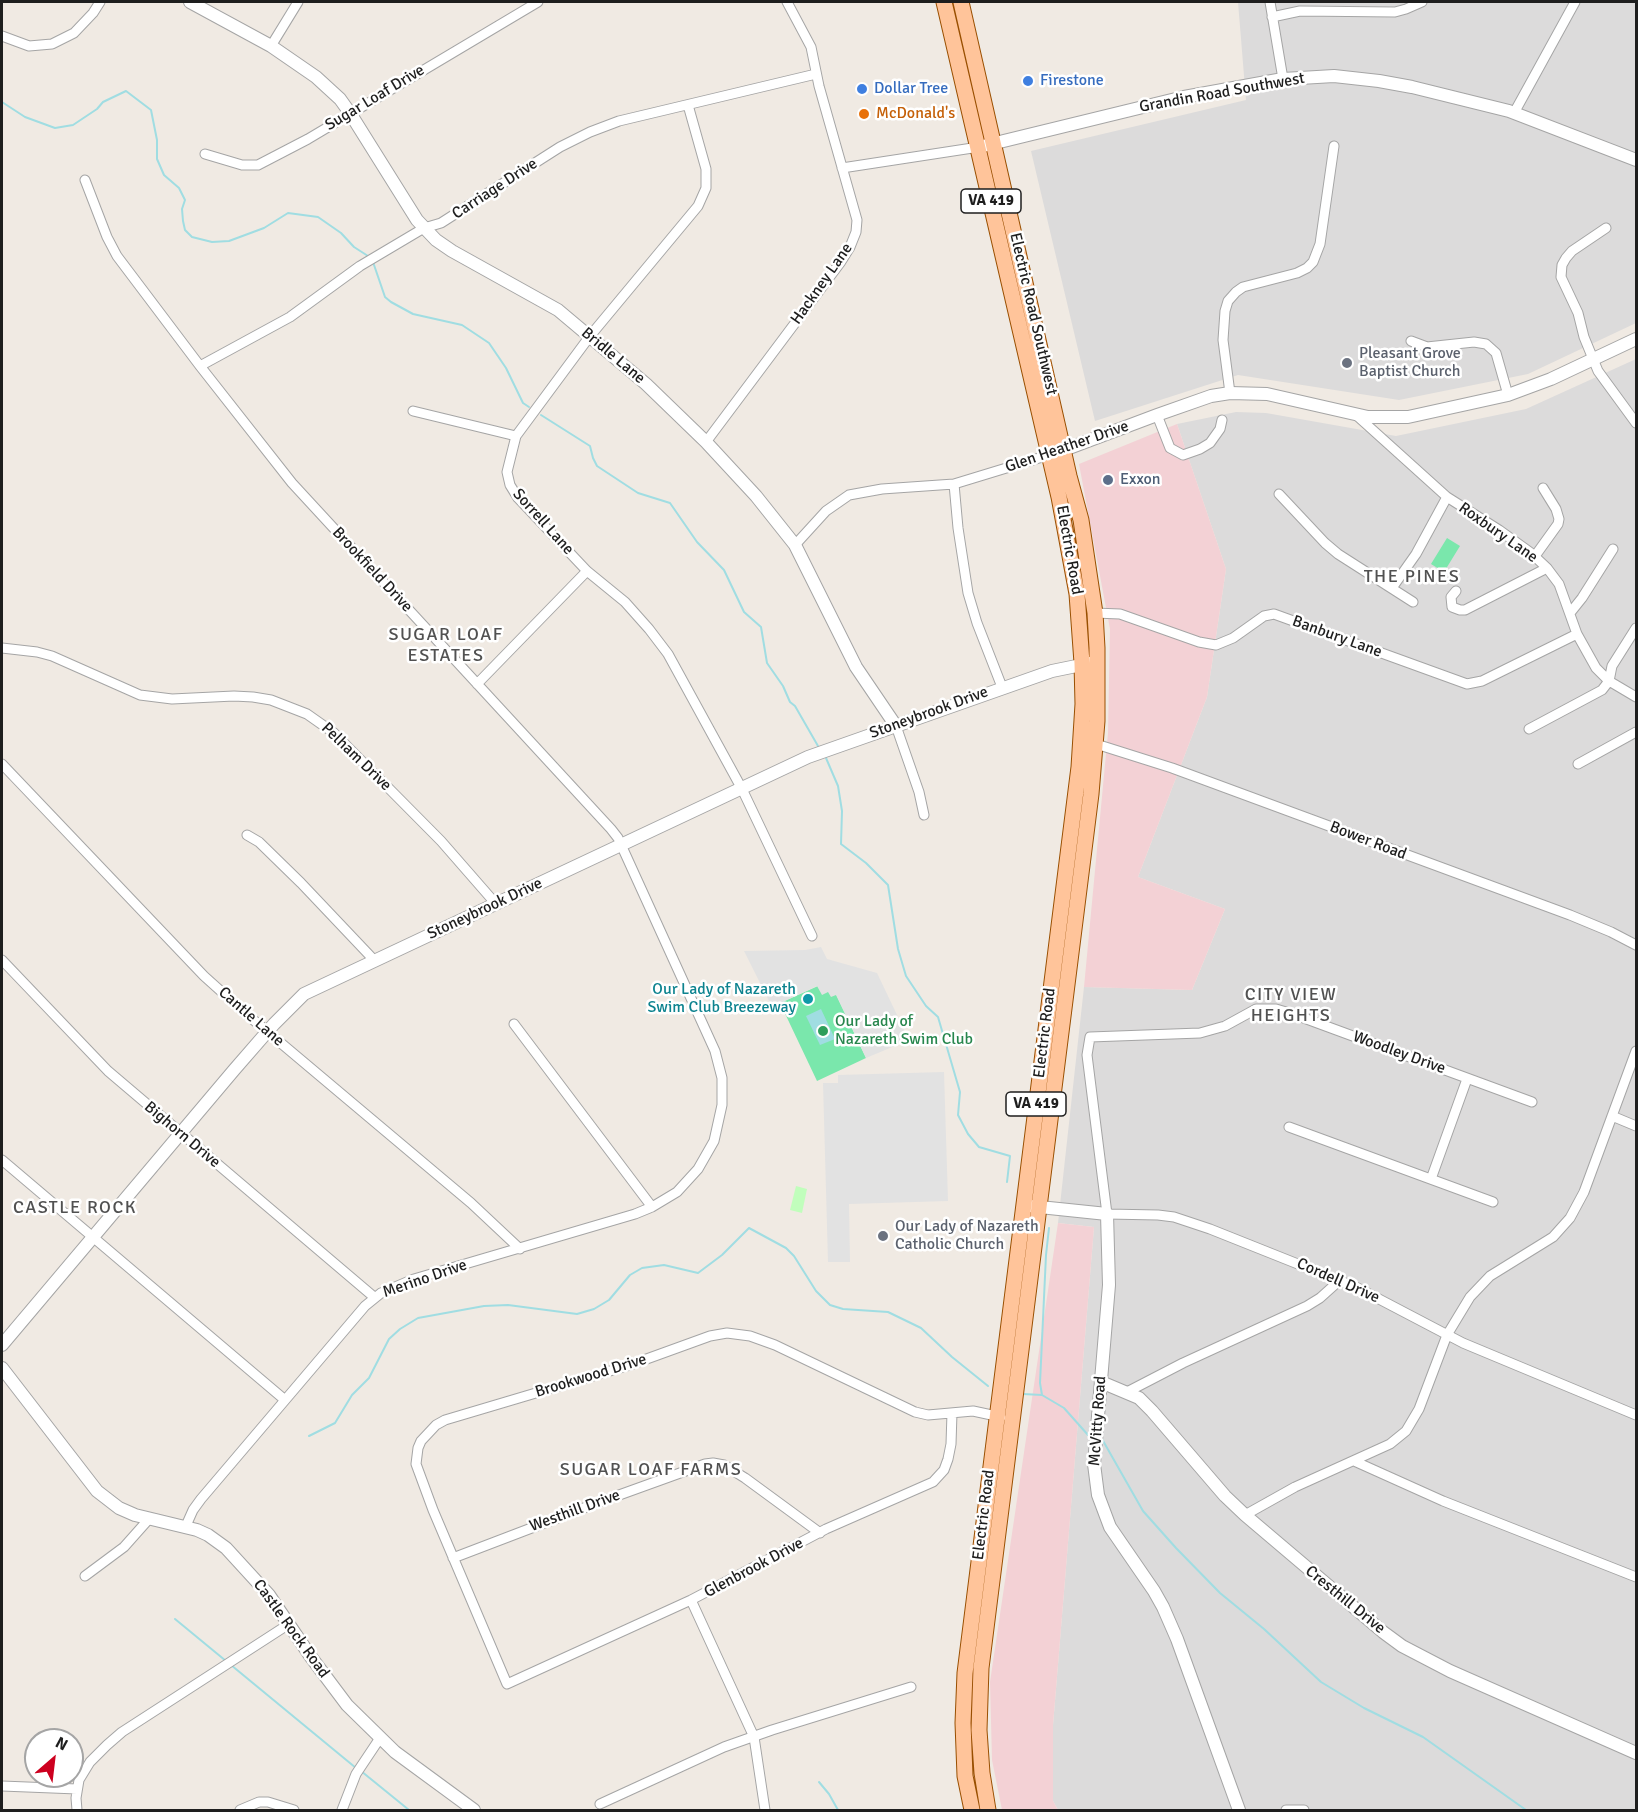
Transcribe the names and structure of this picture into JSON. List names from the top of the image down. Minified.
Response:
{"streets":{"main road":["VA 419","Electric Road Southwest","Electric Road"],"street":["Grandin Road Southwest","Sugar Loaf Drive","Carriage Drive","Hackney Lane","Bridle Lane","Glen Heather Drive","Sorrell Lane","Roxbury Lane","Brookfield Drive","Banbury Lane","Stoneybrook Drive","Pelham Drive","Bower Road","Cantle Lane","Woodley Drive","Bighorn Drive","Merino Drive","Cordell Drive","Brookwood Drive","McVitty Road","Westhill Drive","Glenbrook Drive","Cresthill Drive","Castle Rock Road"]},"crossings":[["Grandin Road Southwest","Electric Road Southwest"],["Sugar Loaf Drive","Bridle Lane"],["Carriage Drive","Hackney Lane"],["Carriage Drive","Bridle Lane"],["Carriage Drive","Sorrell Lane"],["Carriage Drive","Brookfield Drive"],["Hackney Lane","Bridle Lane"],["Electric Road Southwest","Glen Heather Drive"],["Electric Road Southwest","Electric Road"],["Bridle Lane","Glen Heather Drive"],["Bridle Lane","Sorrell Lane"],["Bridle Lane","Stoneybrook Drive"],["Glen Heather Drive","Roxbury Lane"],["Glen Heather Drive","Electric Road"],["Sorrell Lane","Stoneybrook Drive"],["Roxbury Lane","Banbury Lane"],["Electric Road","Banbury Lane"],["Electric Road","Stoneybrook Drive"],["Electric Road","Bower Road"],["Electric Road","Cordell Drive"],["Electric Road","Brookwood Drive"],["Brookfield Drive","Stoneybrook Drive"],["Brookfield Drive","Merino Drive"],["Stoneybrook Drive","Pelham Drive"],["Stoneybrook Drive","Cantle Lane"],["Stoneybrook Drive","Bighorn Drive"],["Cantle Lane","Merino Drive"],["Woodley Drive","McVitty Road"],["Bighorn Drive","Merino Drive"],["Merino Drive","Castle Rock Road"],["Cordell Drive","McVitty Road"],["Brookwood Drive","Westhill Drive"],["Brookwood Drive","Glenbrook Drive"],["McVitty Road","Cresthill Drive"],["Westhill Drive","Glenbrook Drive"]],"districts":["THE PINES","SUGAR LOAF ESTATES","CITY VIEW HEIGHTS","CASTLE ROCK","SUGAR LOAF FARMS"],"places":["Firestone","Dollar Tree","McDonald's","Pleasant Grove Baptist Church","Exxon","Our Lady of Nazareth Swim Club Breezeway","Our Lady of Nazareth Swim Club","Our Lady of Nazareth Catholic Church"],"north":"top right"}
